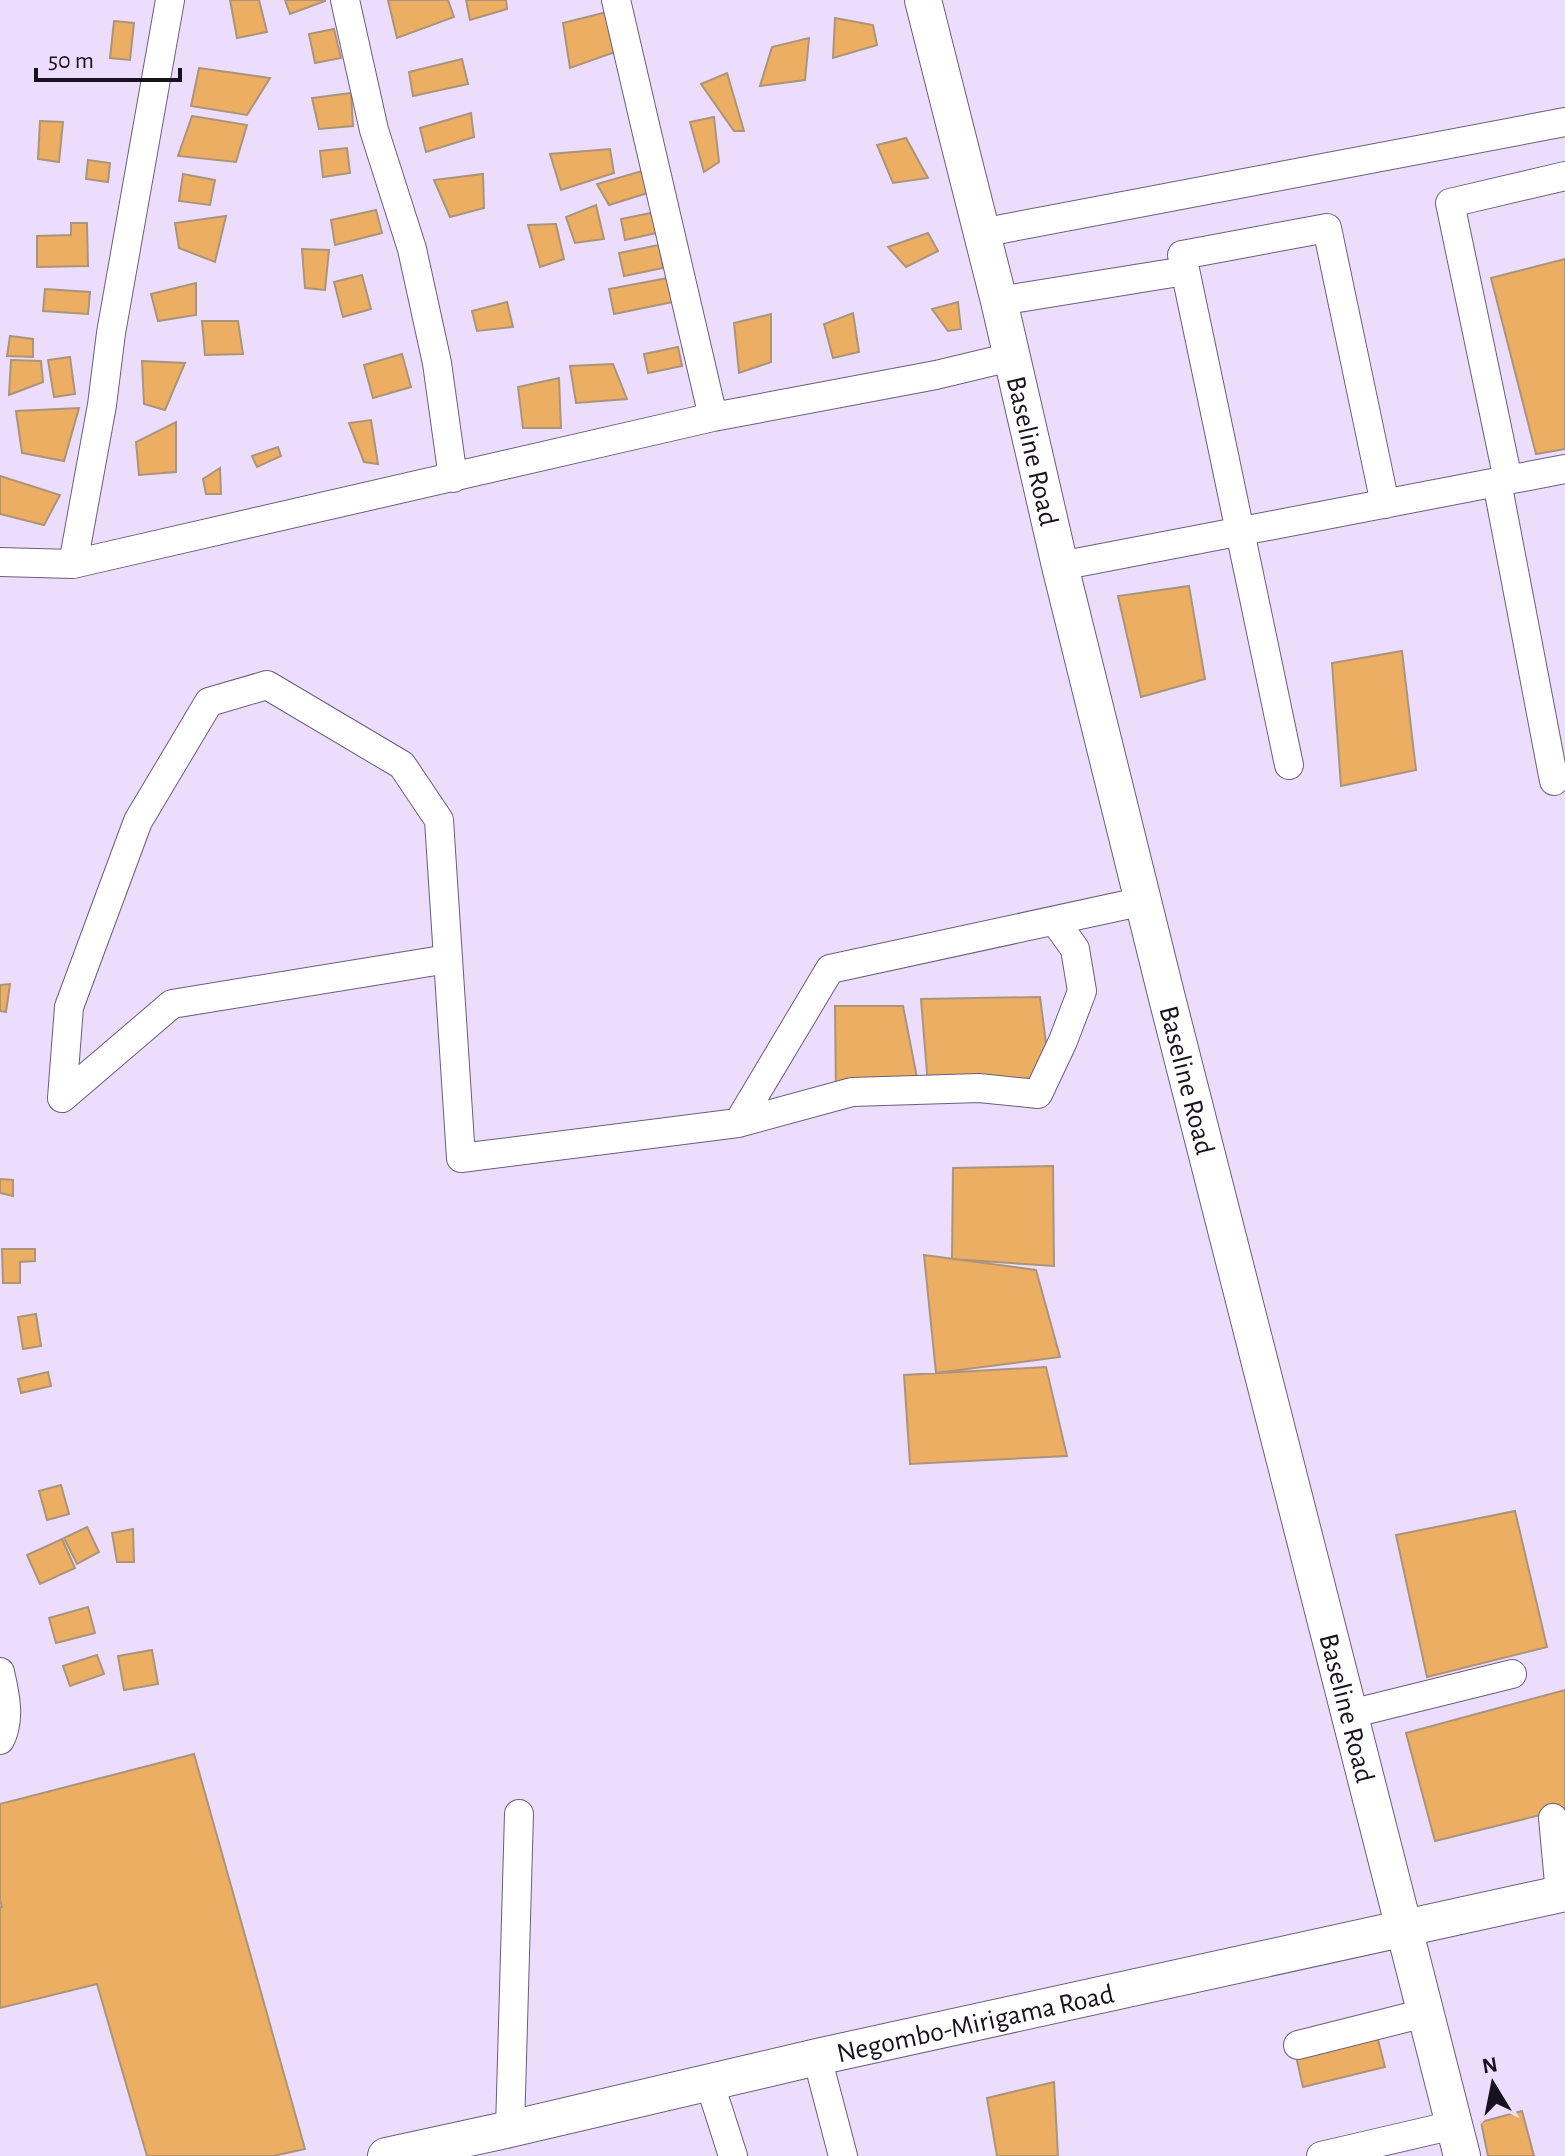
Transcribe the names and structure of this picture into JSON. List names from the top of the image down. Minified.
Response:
{"streets":{"main road":["Baseline Road","Negombo-Mirigama Road"]},"crossings":[["Baseline Road","Negombo-Mirigama Road"]],"scale_bar":"50 m","north":"top"}
